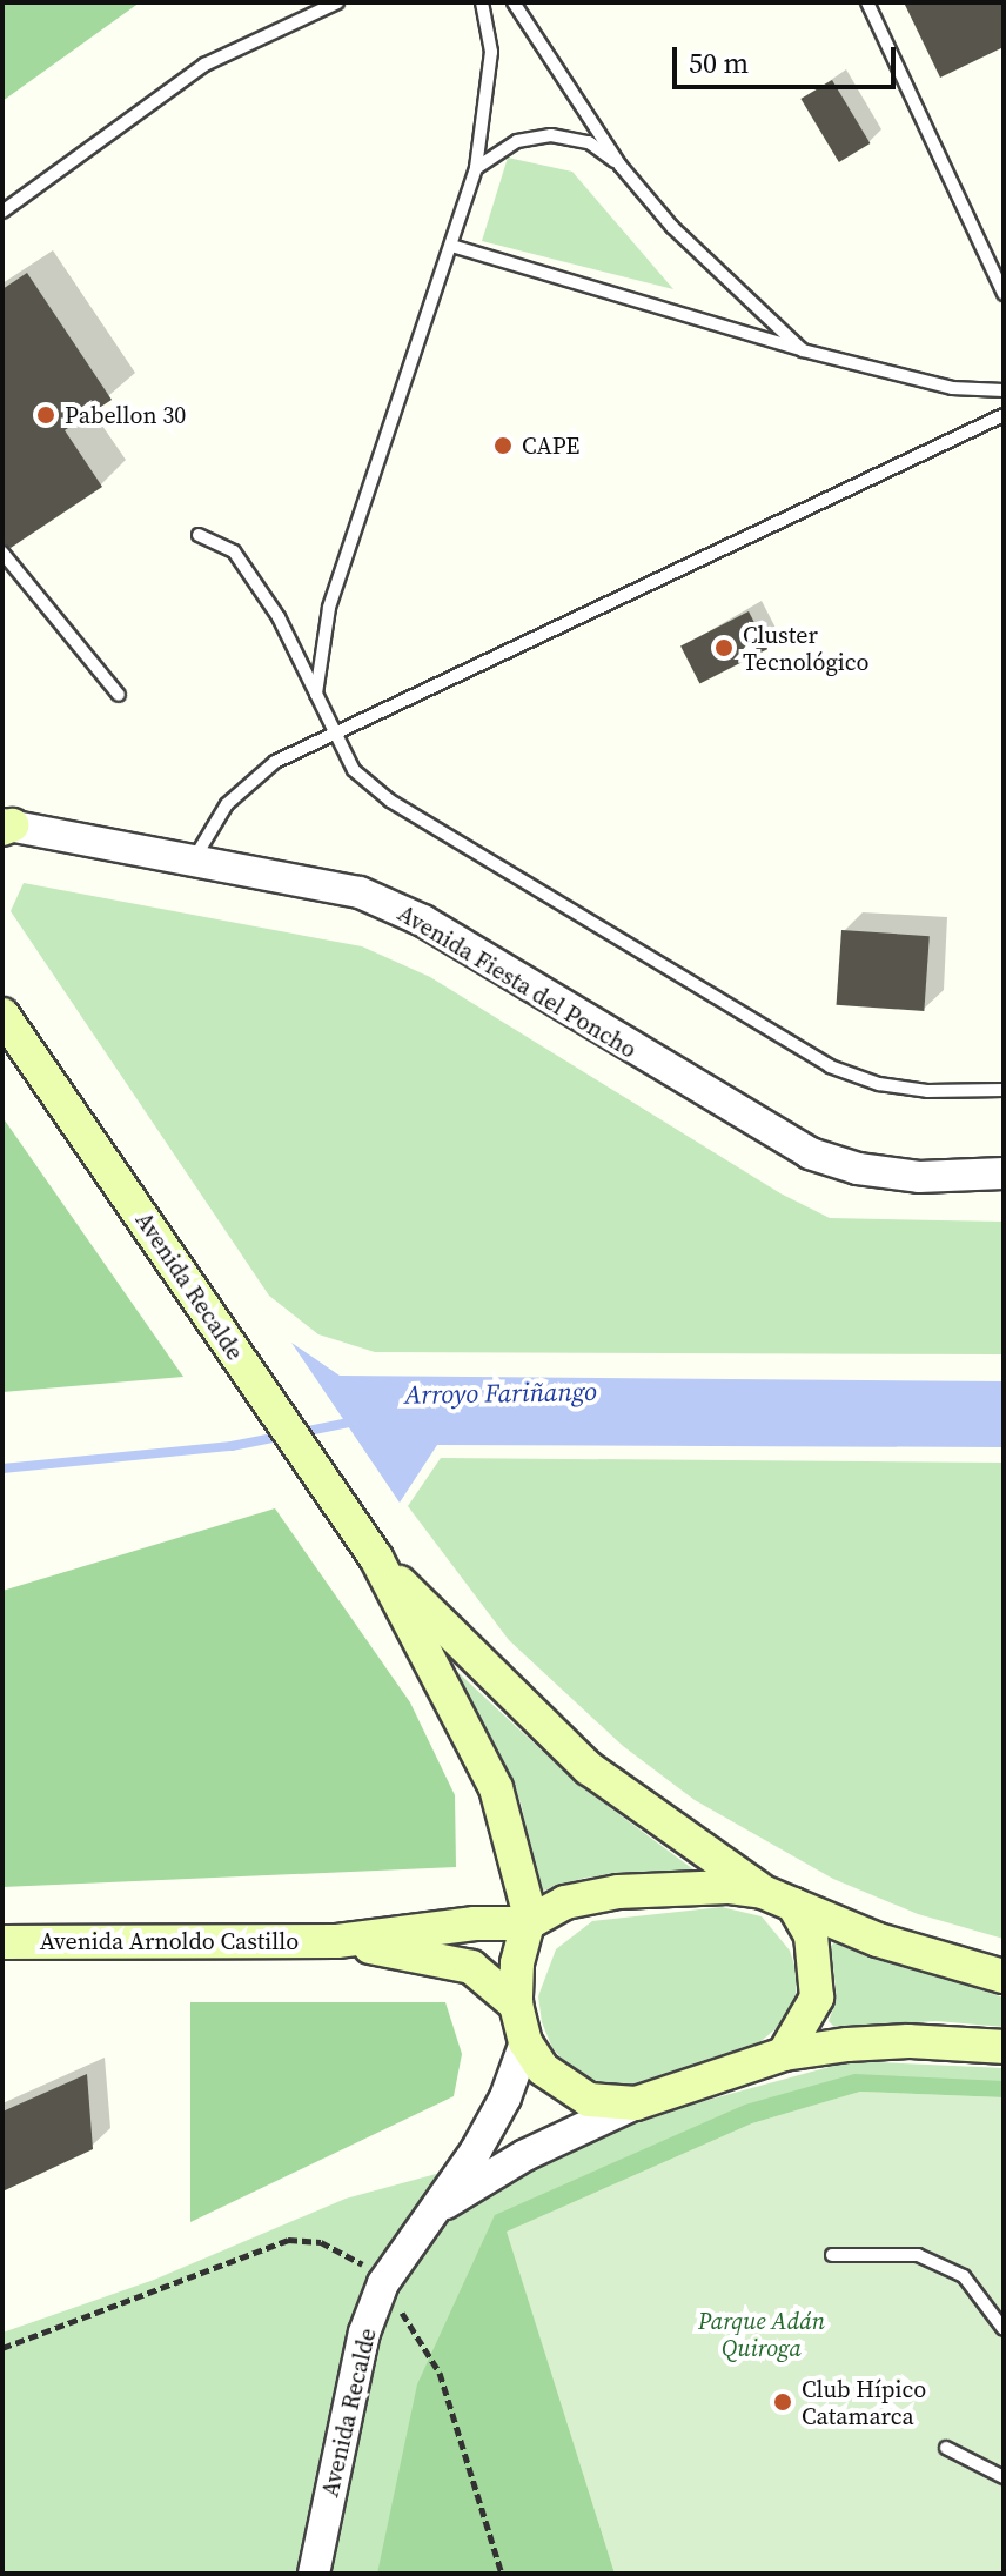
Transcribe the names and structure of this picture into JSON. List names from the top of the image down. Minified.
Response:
{"streets":{"main road":["Avenida Recalde","Avenida Arnoldo Castillo"],"street":["Avenida Fiesta del Poncho"]},"crossings":[["Avenida Recalde","Avenida Arnoldo Castillo"]],"water":["Arroyo Fariñango"],"parks":["Parque Adán Quiroga"],"places":["Pabellon 30","CAPE","Cluster Tecnológico","Club Hípico Catamarca"],"scale_bar":"50 m"}
